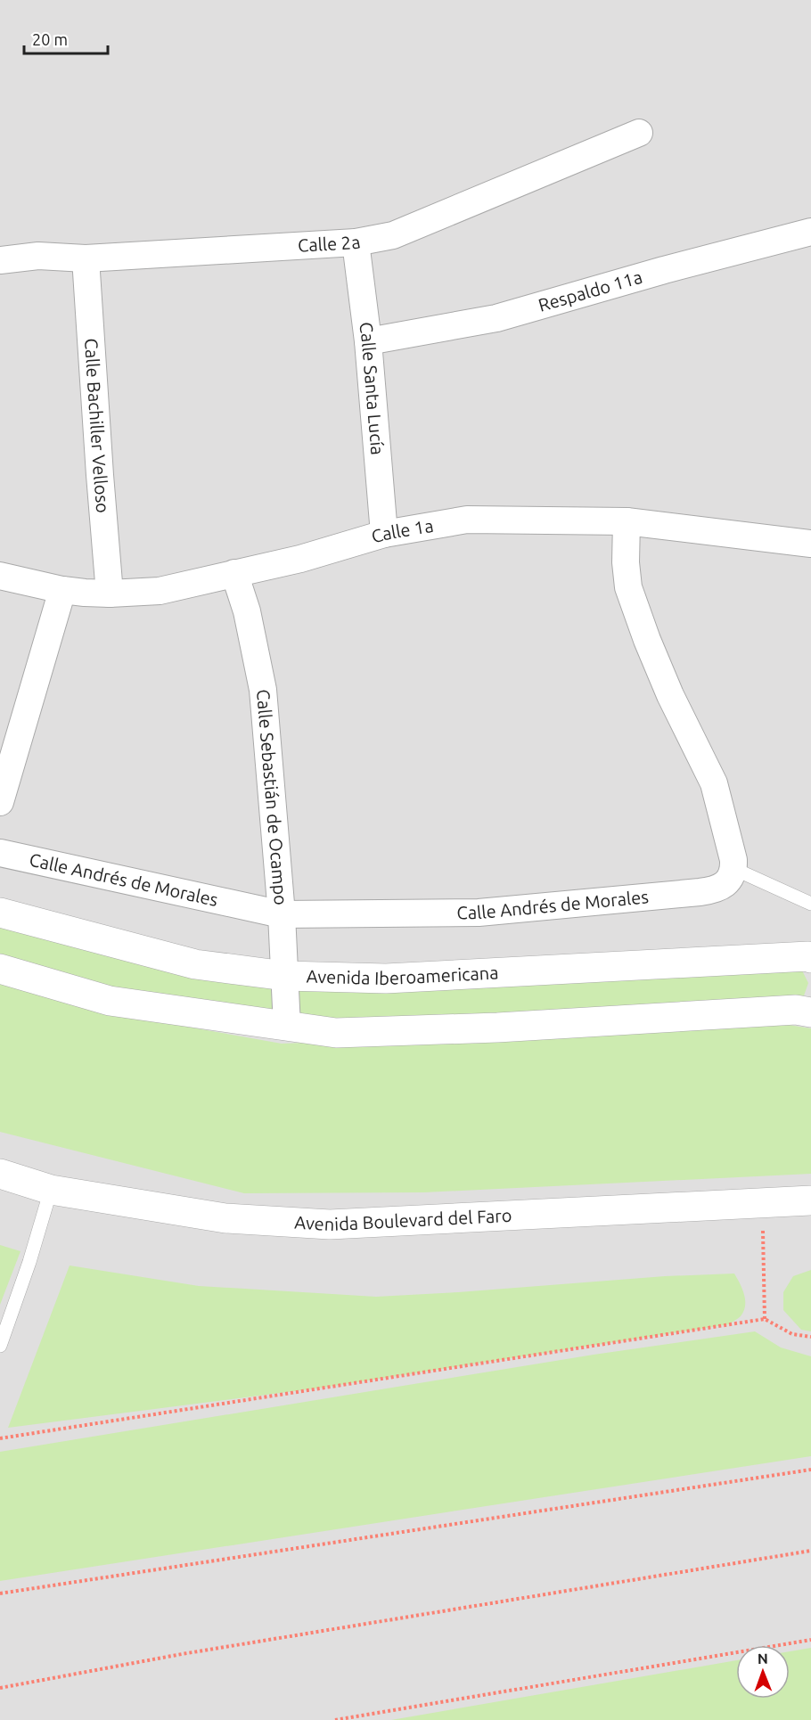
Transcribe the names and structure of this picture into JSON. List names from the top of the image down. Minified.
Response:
{"streets":{"street":["Calle 2a","Respaldo 11a","Calle Santa Lucía","Calle Bachiller Velloso","Calle 1a","Calle Sebastián de Ocampo","Calle Andrés de Morales","Avenida Iberoamericana","Avenida Boulevard del Faro"]},"crossings":[["Calle 2a","Calle Santa Lucía"],["Calle 2a","Calle Bachiller Velloso"],["Respaldo 11a","Calle Santa Lucía"],["Calle Santa Lucía","Calle 1a"],["Calle Bachiller Velloso","Calle 1a"],["Calle 1a","Calle Sebastián de Ocampo"],["Calle Sebastián de Ocampo","Calle Andrés de Morales"],["Calle Sebastián de Ocampo","Avenida Iberoamericana"]],"scale_bar":"20 m","north":"top"}
